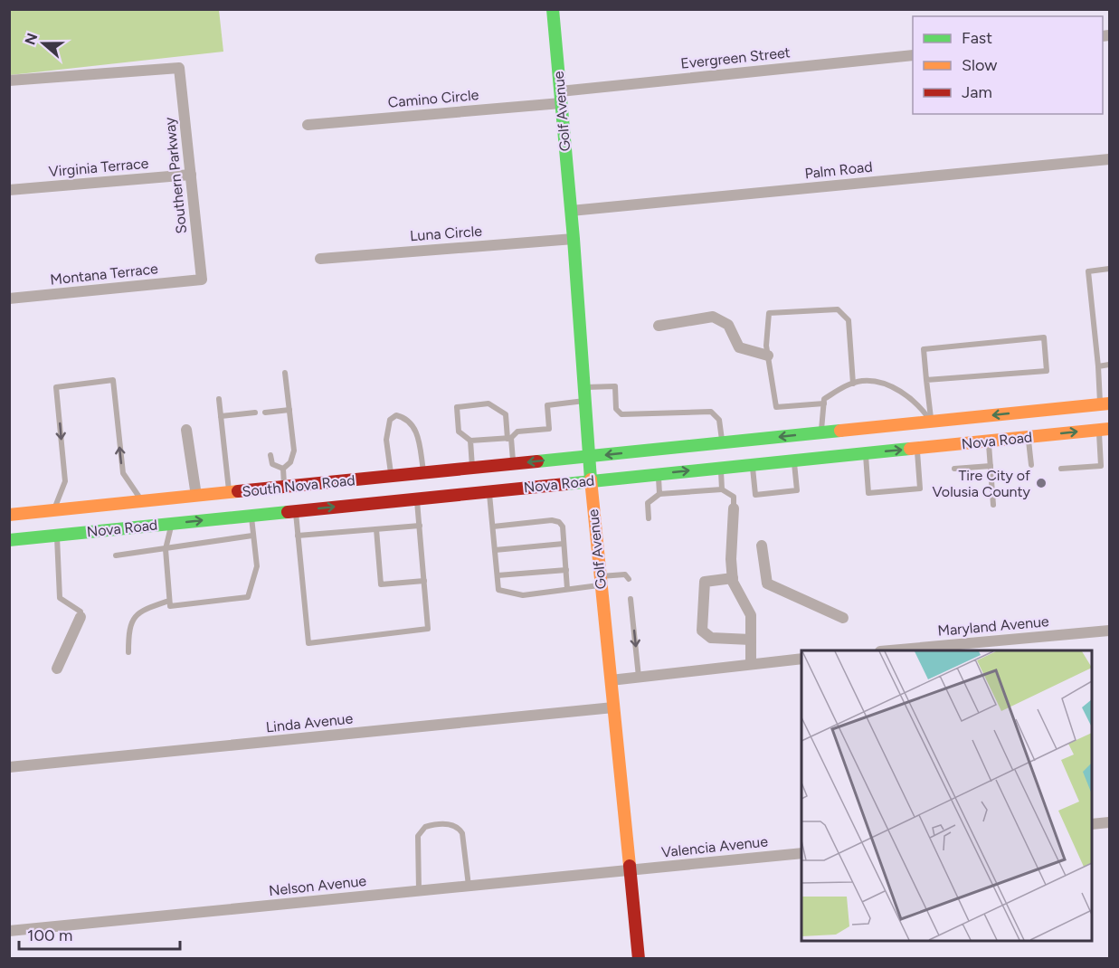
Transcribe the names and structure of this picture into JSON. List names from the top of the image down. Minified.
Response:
{"streets":{"main road":["Golf Avenue","Nova Road","South Nova Road"],"street":["Evergreen Street","Camino Circle","Virginia Terrace","Palm Road","Southern Parkway","Luna Circle","Montana Terrace","Maryland Avenue","Linda Avenue","Valencia Avenue","Nelson Avenue"]},"crossings":[["Evergreen Street","Camino Circle"],["Evergreen Street","Golf Avenue"],["Camino Circle","Golf Avenue"],["Golf Avenue","Palm Road"],["Golf Avenue","Luna Circle"],["Golf Avenue","Nova Road"],["Golf Avenue","South Nova Road"],["Golf Avenue","Linda Avenue"],["Golf Avenue","Valencia Avenue"],["Golf Avenue","Nelson Avenue"],["Virginia Terrace","Southern Parkway"],["Southern Parkway","Montana Terrace"],["Nova Road","South Nova Road"],["Valencia Avenue","Nelson Avenue"]],"places":["Tire City of Volusia County"],"legend":["Fast","Slow","Jam"],"scale_bar":"100 m","north":"left"}
